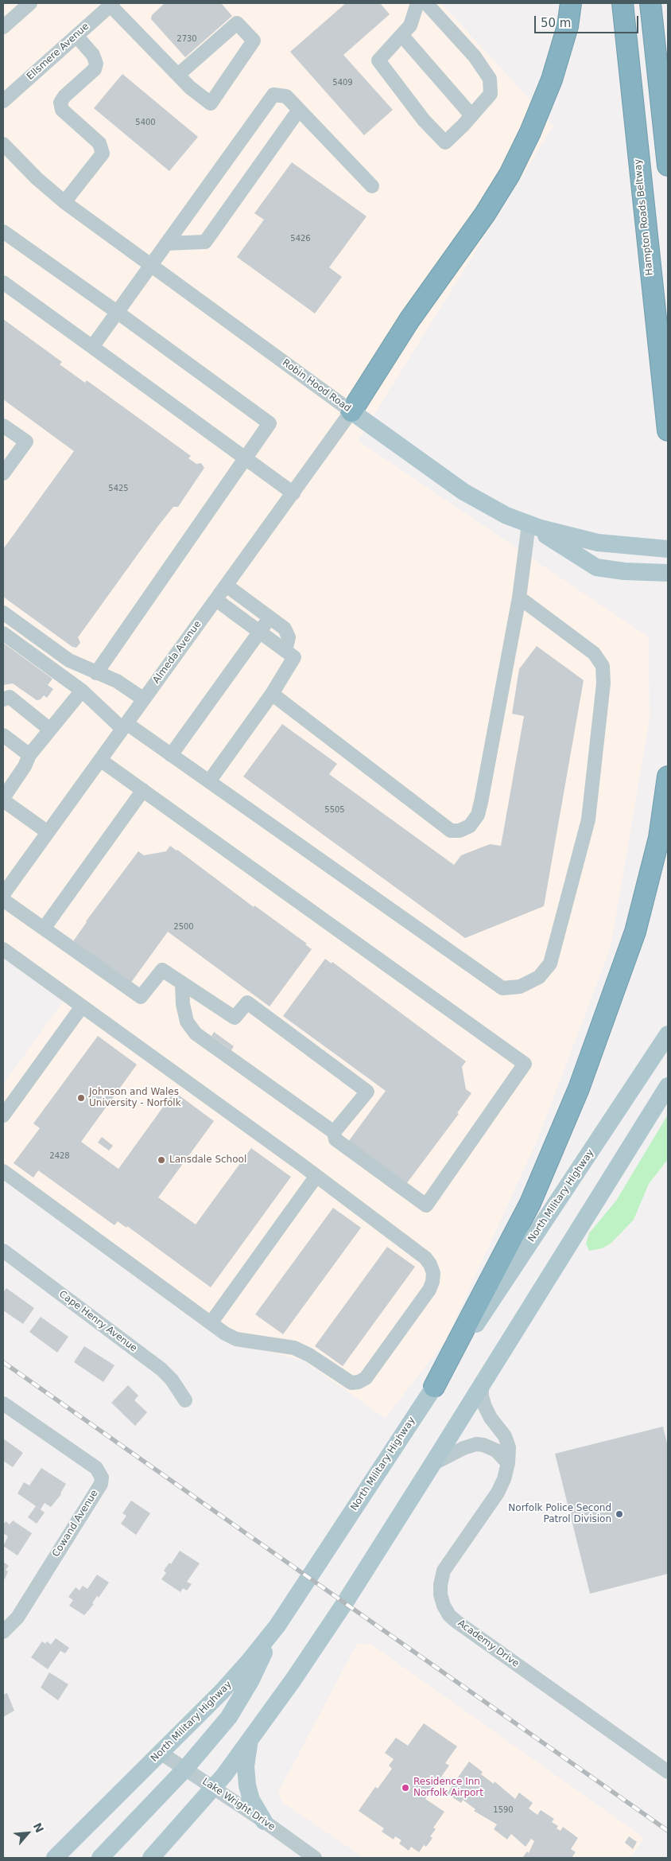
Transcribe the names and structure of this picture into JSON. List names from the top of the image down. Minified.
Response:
{"streets":{"highway":["Hampton Roads Beltway"],"main road":["Robin Hood Road","North Military Highway"],"street":["Ellsmere Avenue","Almeda Avenue","Cape Henry Avenue","Cowand Avenue","Academy Drive","Lake Wright Drive"]},"crossings":[["Robin Hood Road","Almeda Avenue"],["North Military Highway","Lake Wright Drive"]],"places":["Johnson and Wales University - Norfolk","Lansdale School","Norfolk Police Second Patrol Division","Residence Inn Norfolk Airport"],"house_numbers":["2730","5409","5400","5426","5425","5505","2500","2428","1590"],"scale_bar":"50 m","north":"top right"}
